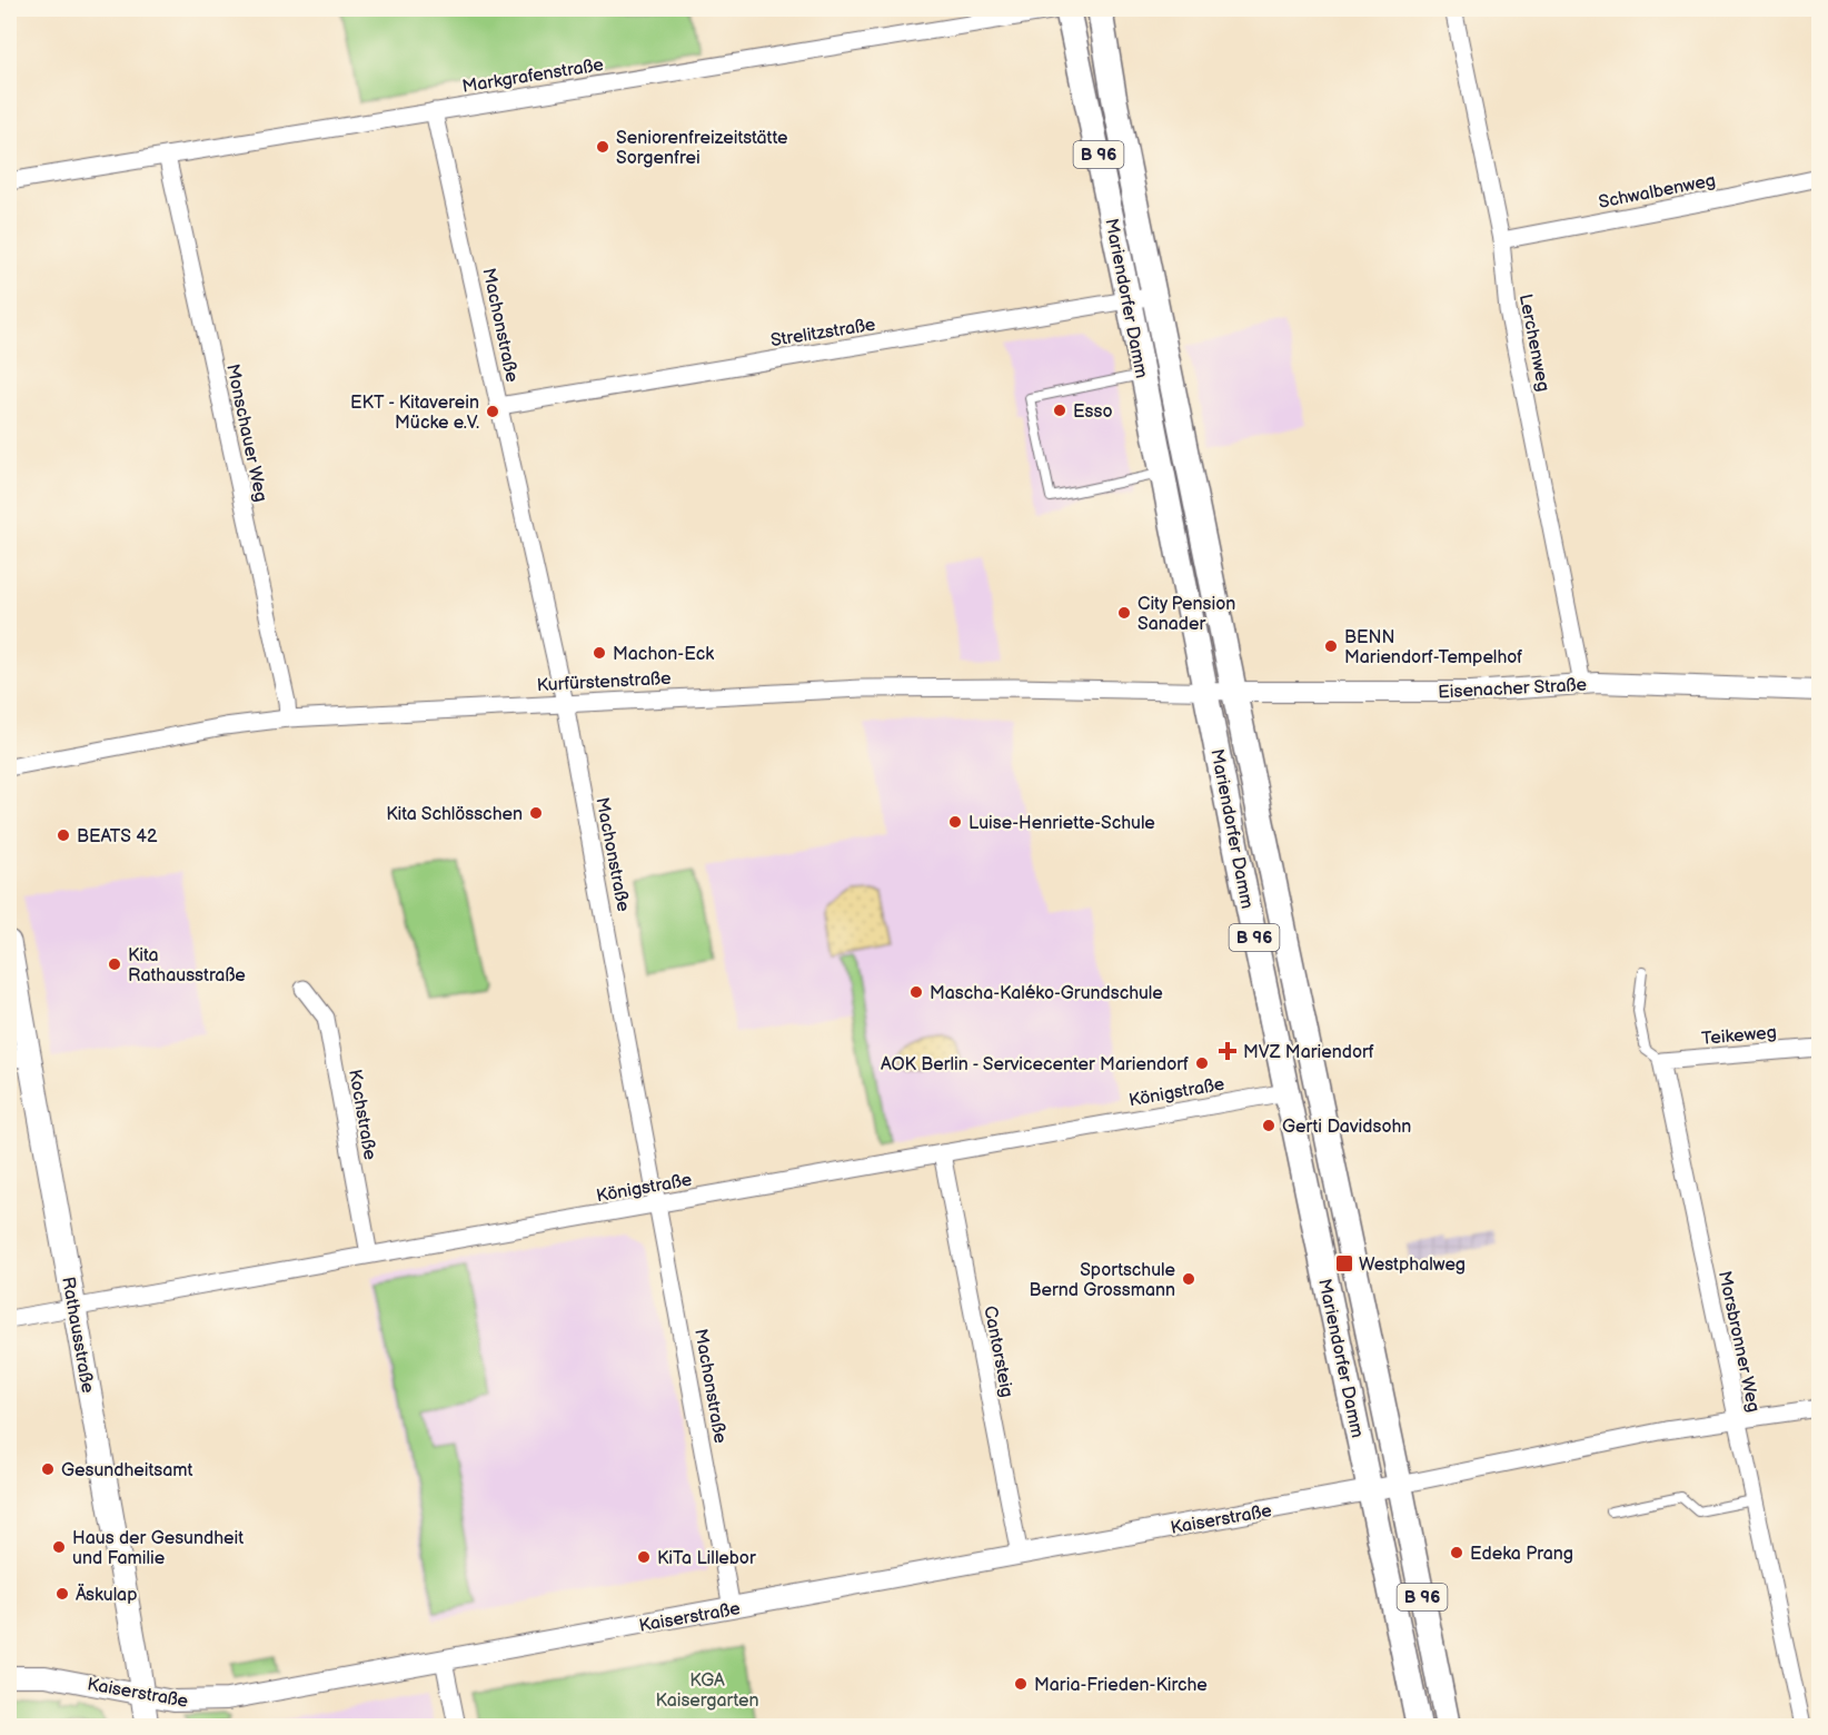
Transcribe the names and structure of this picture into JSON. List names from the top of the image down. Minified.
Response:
{"streets":{"main road":["B 96","Mariendorfer Damm","Rathausstraße"],"street":["Markgrafenstraße","Schwalbenweg","Machonstraße","Strelitzstraße","Lerchenweg","Monschauer Weg","Kurfürstenstraße","Eisenacher Straße","Teikeweg","Königstraße","Kochstraße","Morsbronner Weg","Cantorsteig","Kaiserstraße"]},"crossings":[["Markgrafenstraße","Mariendorfer Damm"],["Markgrafenstraße","Machonstraße"],["Markgrafenstraße","Monschauer Weg"],["Schwalbenweg","Lerchenweg"],["Mariendorfer Damm","Strelitzstraße"],["Mariendorfer Damm","Kurfürstenstraße"],["Mariendorfer Damm","Eisenacher Straße"],["Mariendorfer Damm","Königstraße"],["Mariendorfer Damm","Kaiserstraße"],["Machonstraße","Strelitzstraße"],["Machonstraße","Kurfürstenstraße"],["Machonstraße","Königstraße"],["Machonstraße","Kaiserstraße"],["Lerchenweg","Eisenacher Straße"],["Monschauer Weg","Kurfürstenstraße"],["Kurfürstenstraße","Eisenacher Straße"],["Teikeweg","Morsbronner Weg"],["Königstraße","Kochstraße"],["Königstraße","Rathausstraße"],["Königstraße","Cantorsteig"],["Rathausstraße","Kaiserstraße"],["Cantorsteig","Kaiserstraße"]],"parks":["KGA Kaisergarten"],"places":{"other":["Seniorenfreizeitstätte Sorgenfrei","Esso","EKT - Kitaverein Mücke e.V.","City Pension Sanader","BENN Mariendorf-Tempelhof","Machon-Eck","Kita Schlösschen","Luise-Henriette-Schule","BEATS 42","Kita Rathausstraße","Mascha-Kaléko-Grundschule","AOK Berlin - Servicecenter Mariendorf","Gerti Davidsohn","Sportschule Bernd Grossmann","Gesundheitsamt","Haus der Gesundheit und Familie","Edeka Prang","KiTa Lillebor","Äskulap","Maria-Frieden-Kirche"],"health":["MVZ Mariendorf"],"transit":["Westphalweg"]}}
